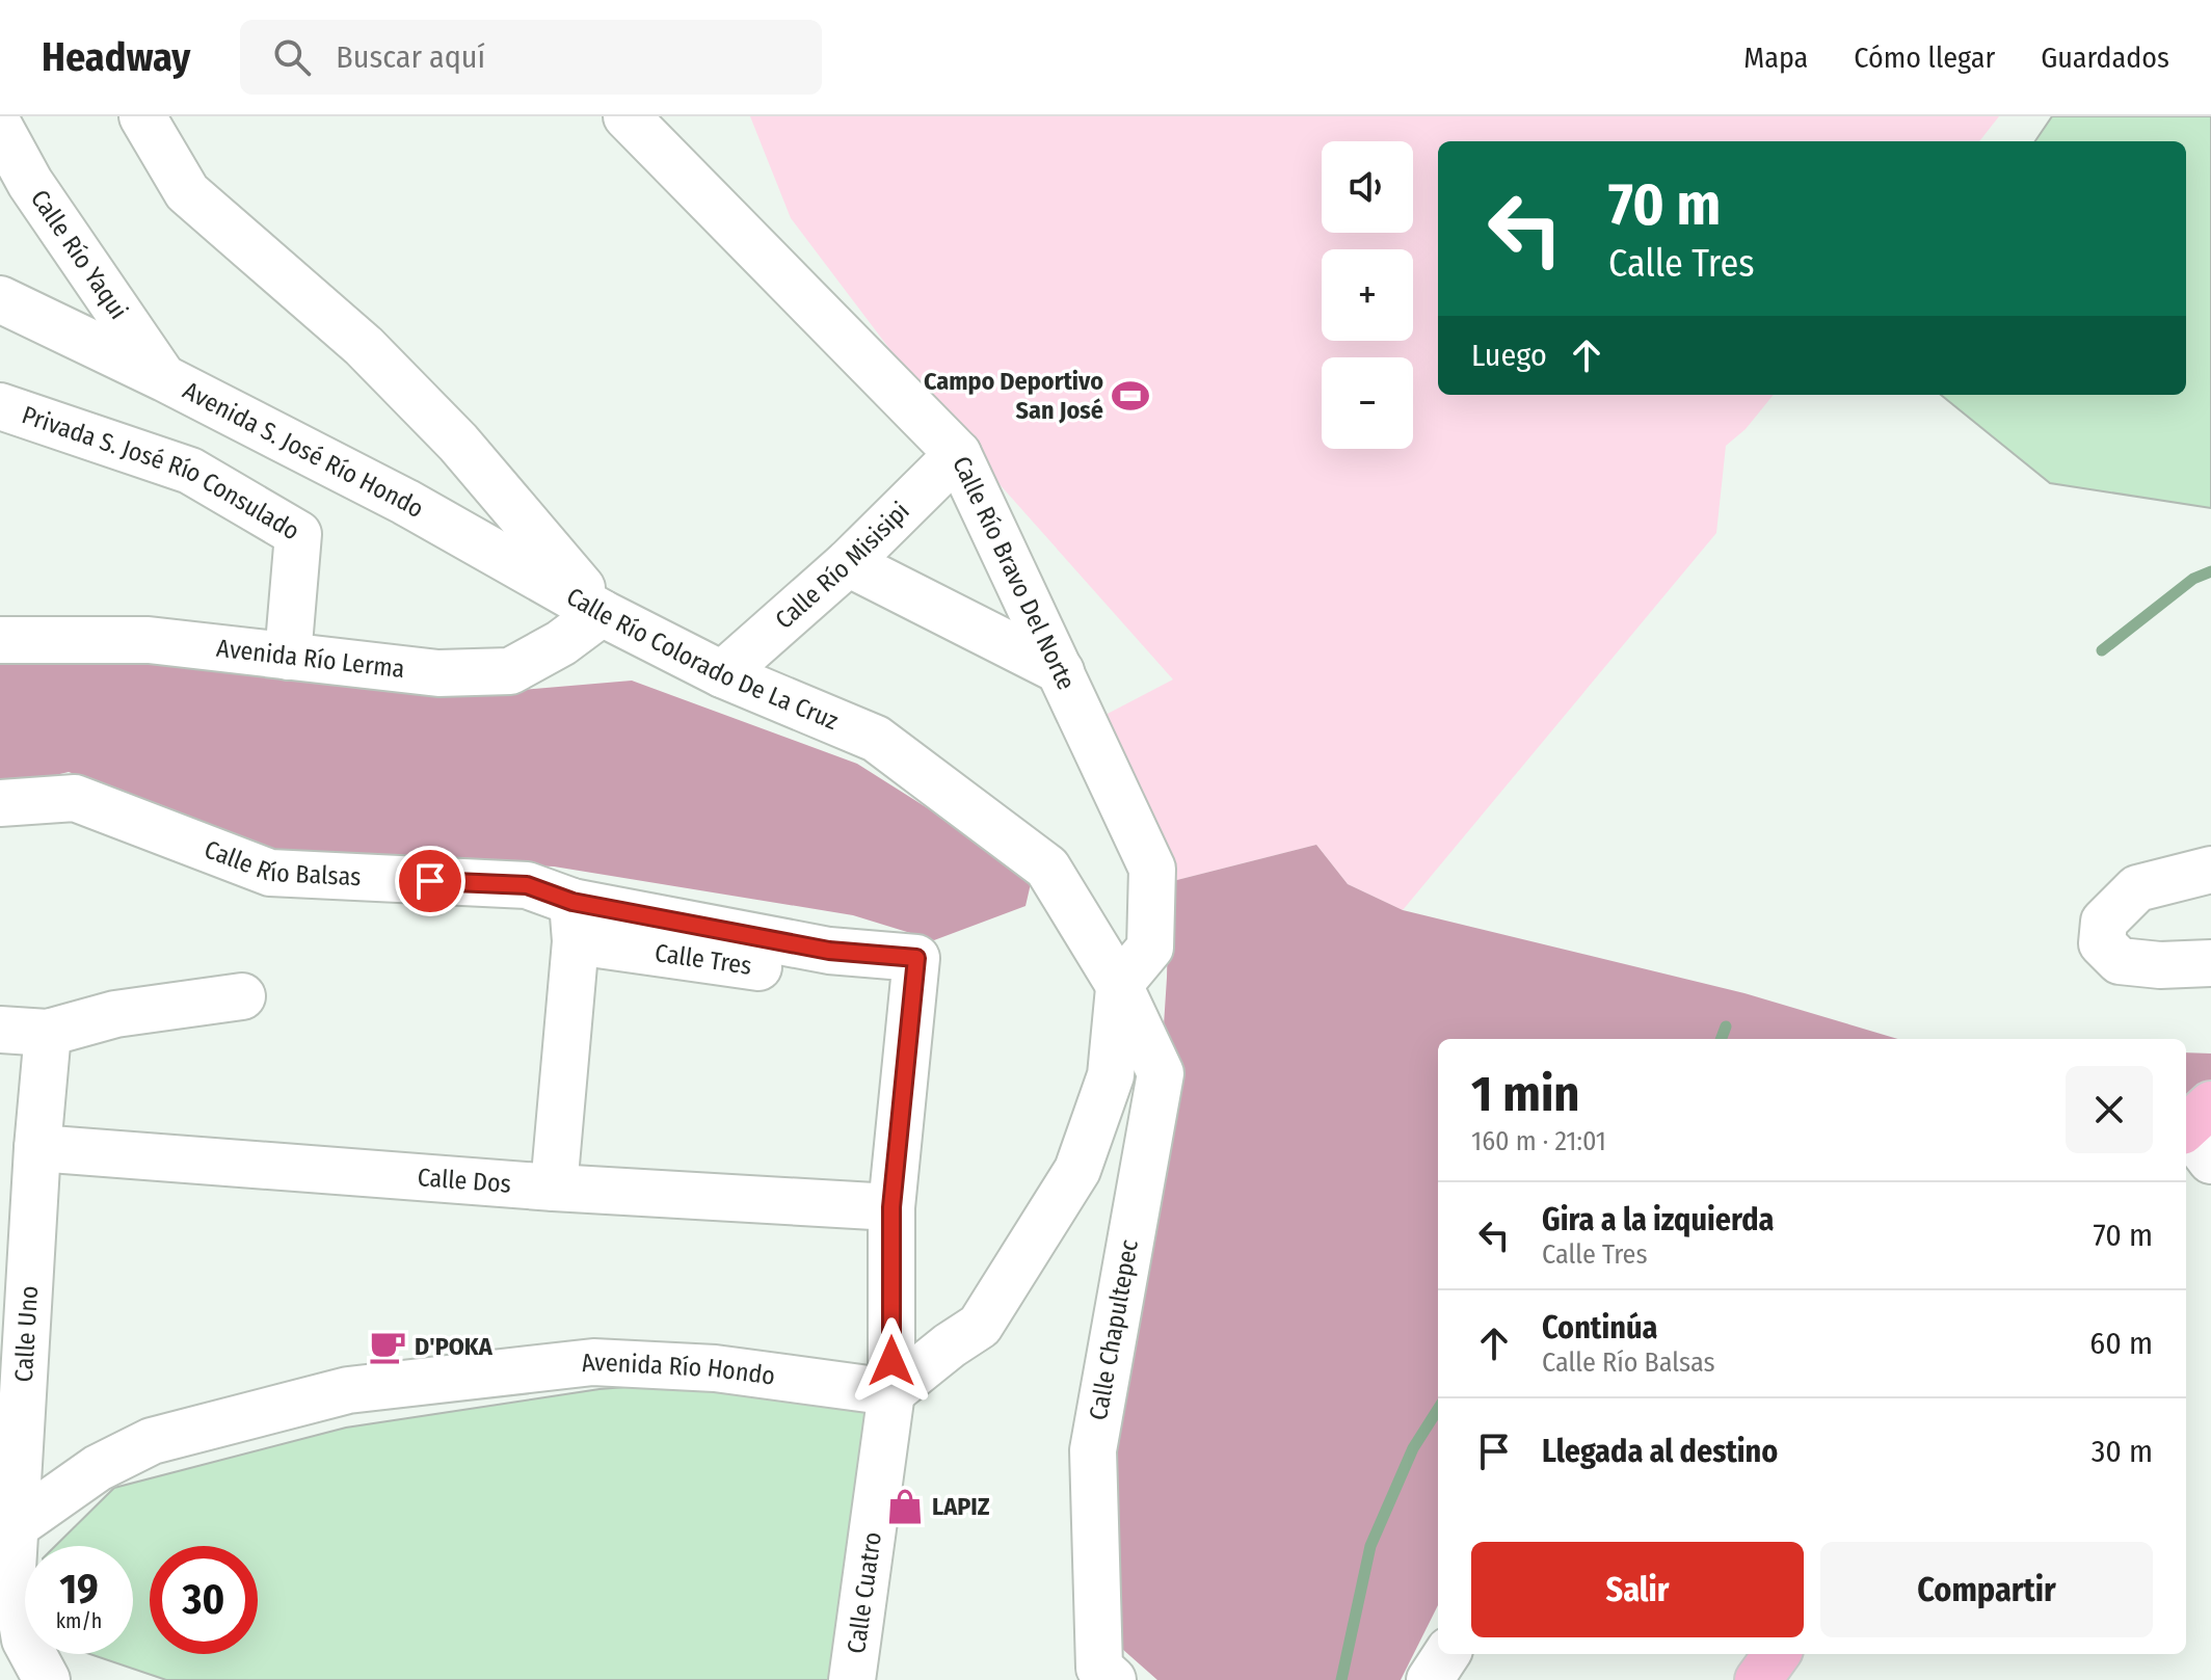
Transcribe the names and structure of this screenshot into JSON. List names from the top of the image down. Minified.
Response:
{"streets":{"street":["Calle Río Yaqui","Avenida S. José Río Hondo","Privada S. José Río Consulado","Calle Río Misisipi","Calle Río Bravo Del Norte","Calle Río Colorado De La Cruz","Avenida Río Lerma","Calle Río Balsas","Calle Tres","Calle Dos","Calle Chapultepec","Calle Uno","Avenida Río Hondo","Calle Cuatro"]},"crossings":[["Calle Río Yaqui","Avenida S. José Río Hondo"],["Avenida S. José Río Hondo","Calle Río Colorado De La Cruz"],["Avenida S. José Río Hondo","Avenida Río Lerma"],["Privada S. José Río Consulado","Avenida Río Lerma"],["Calle Río Misisipi","Calle Río Bravo Del Norte"],["Calle Río Misisipi","Calle Río Colorado De La Cruz"],["Calle Río Bravo Del Norte","Calle Río Colorado De La Cruz"],["Calle Río Bravo Del Norte","Calle Chapultepec"],["Calle Río Colorado De La Cruz","Avenida Río Lerma"],["Calle Río Colorado De La Cruz","Calle Chapultepec"],["Calle Río Balsas","Calle Tres"],["Calle Tres","Calle Cuatro"],["Calle Dos","Calle Uno"],["Calle Dos","Calle Cuatro"],["Calle Uno","Avenida Río Hondo"],["Avenida Río Hondo","Calle Cuatro"]],"places":{"sports":["Campo Deportivo San José"],"cafe":["D'POKA"],"shop":["LAPIZ"]},"page":{"header":"Headway","search":"Buscar aquí","nav":["Mapa","Cómo llegar","Guardados"],"map_buttons":["+","−"],"turn":["70 m","Calle Tres"],"then":"Luego","heading":["1 min","160 m · 21:01"],"list":[{"name":"Gira a la izquierda","note":"Calle Tres","value":"70 m"},{"name":"Continúa","note":"Calle Río Balsas","value":"60 m"},{"name":"Llegada al destino","value":"30 m"}],"buttons":["Salir","Compartir"],"speed":"19 km/h","limit":"30"}}
